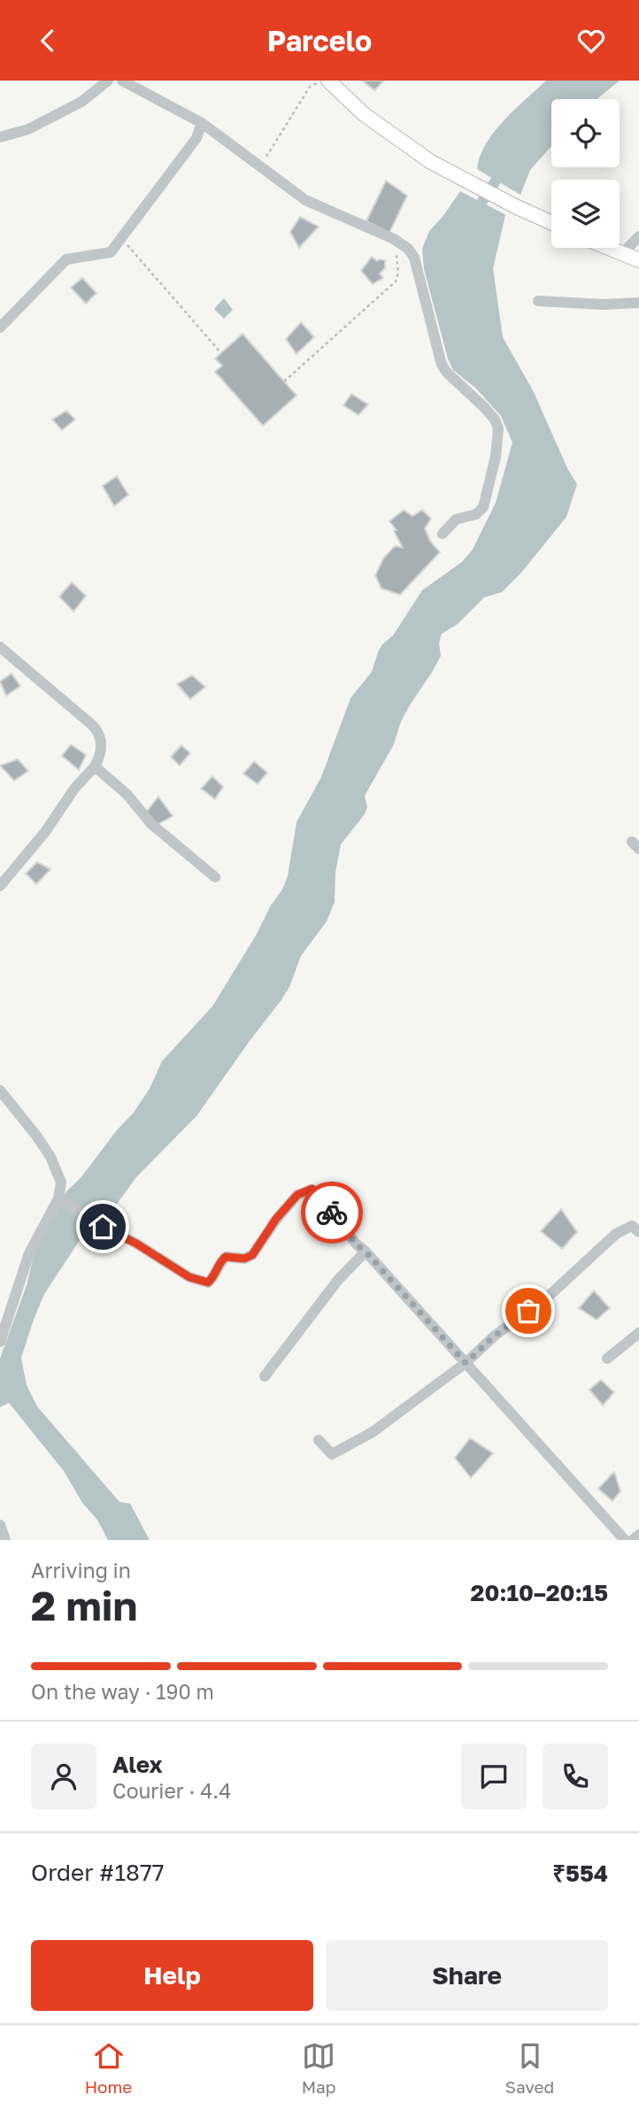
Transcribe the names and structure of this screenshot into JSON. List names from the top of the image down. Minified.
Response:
{"page":{"header":"Parcelo","heading":["2 min","Arriving in","20:10–20:15"],"panel":["Alex","Courier · 4.4","Order #1877","₹554"],"bar":"On the way · 190 m","buttons":["Help","Share"],"tabs":["Home","Map","Saved"]}}
